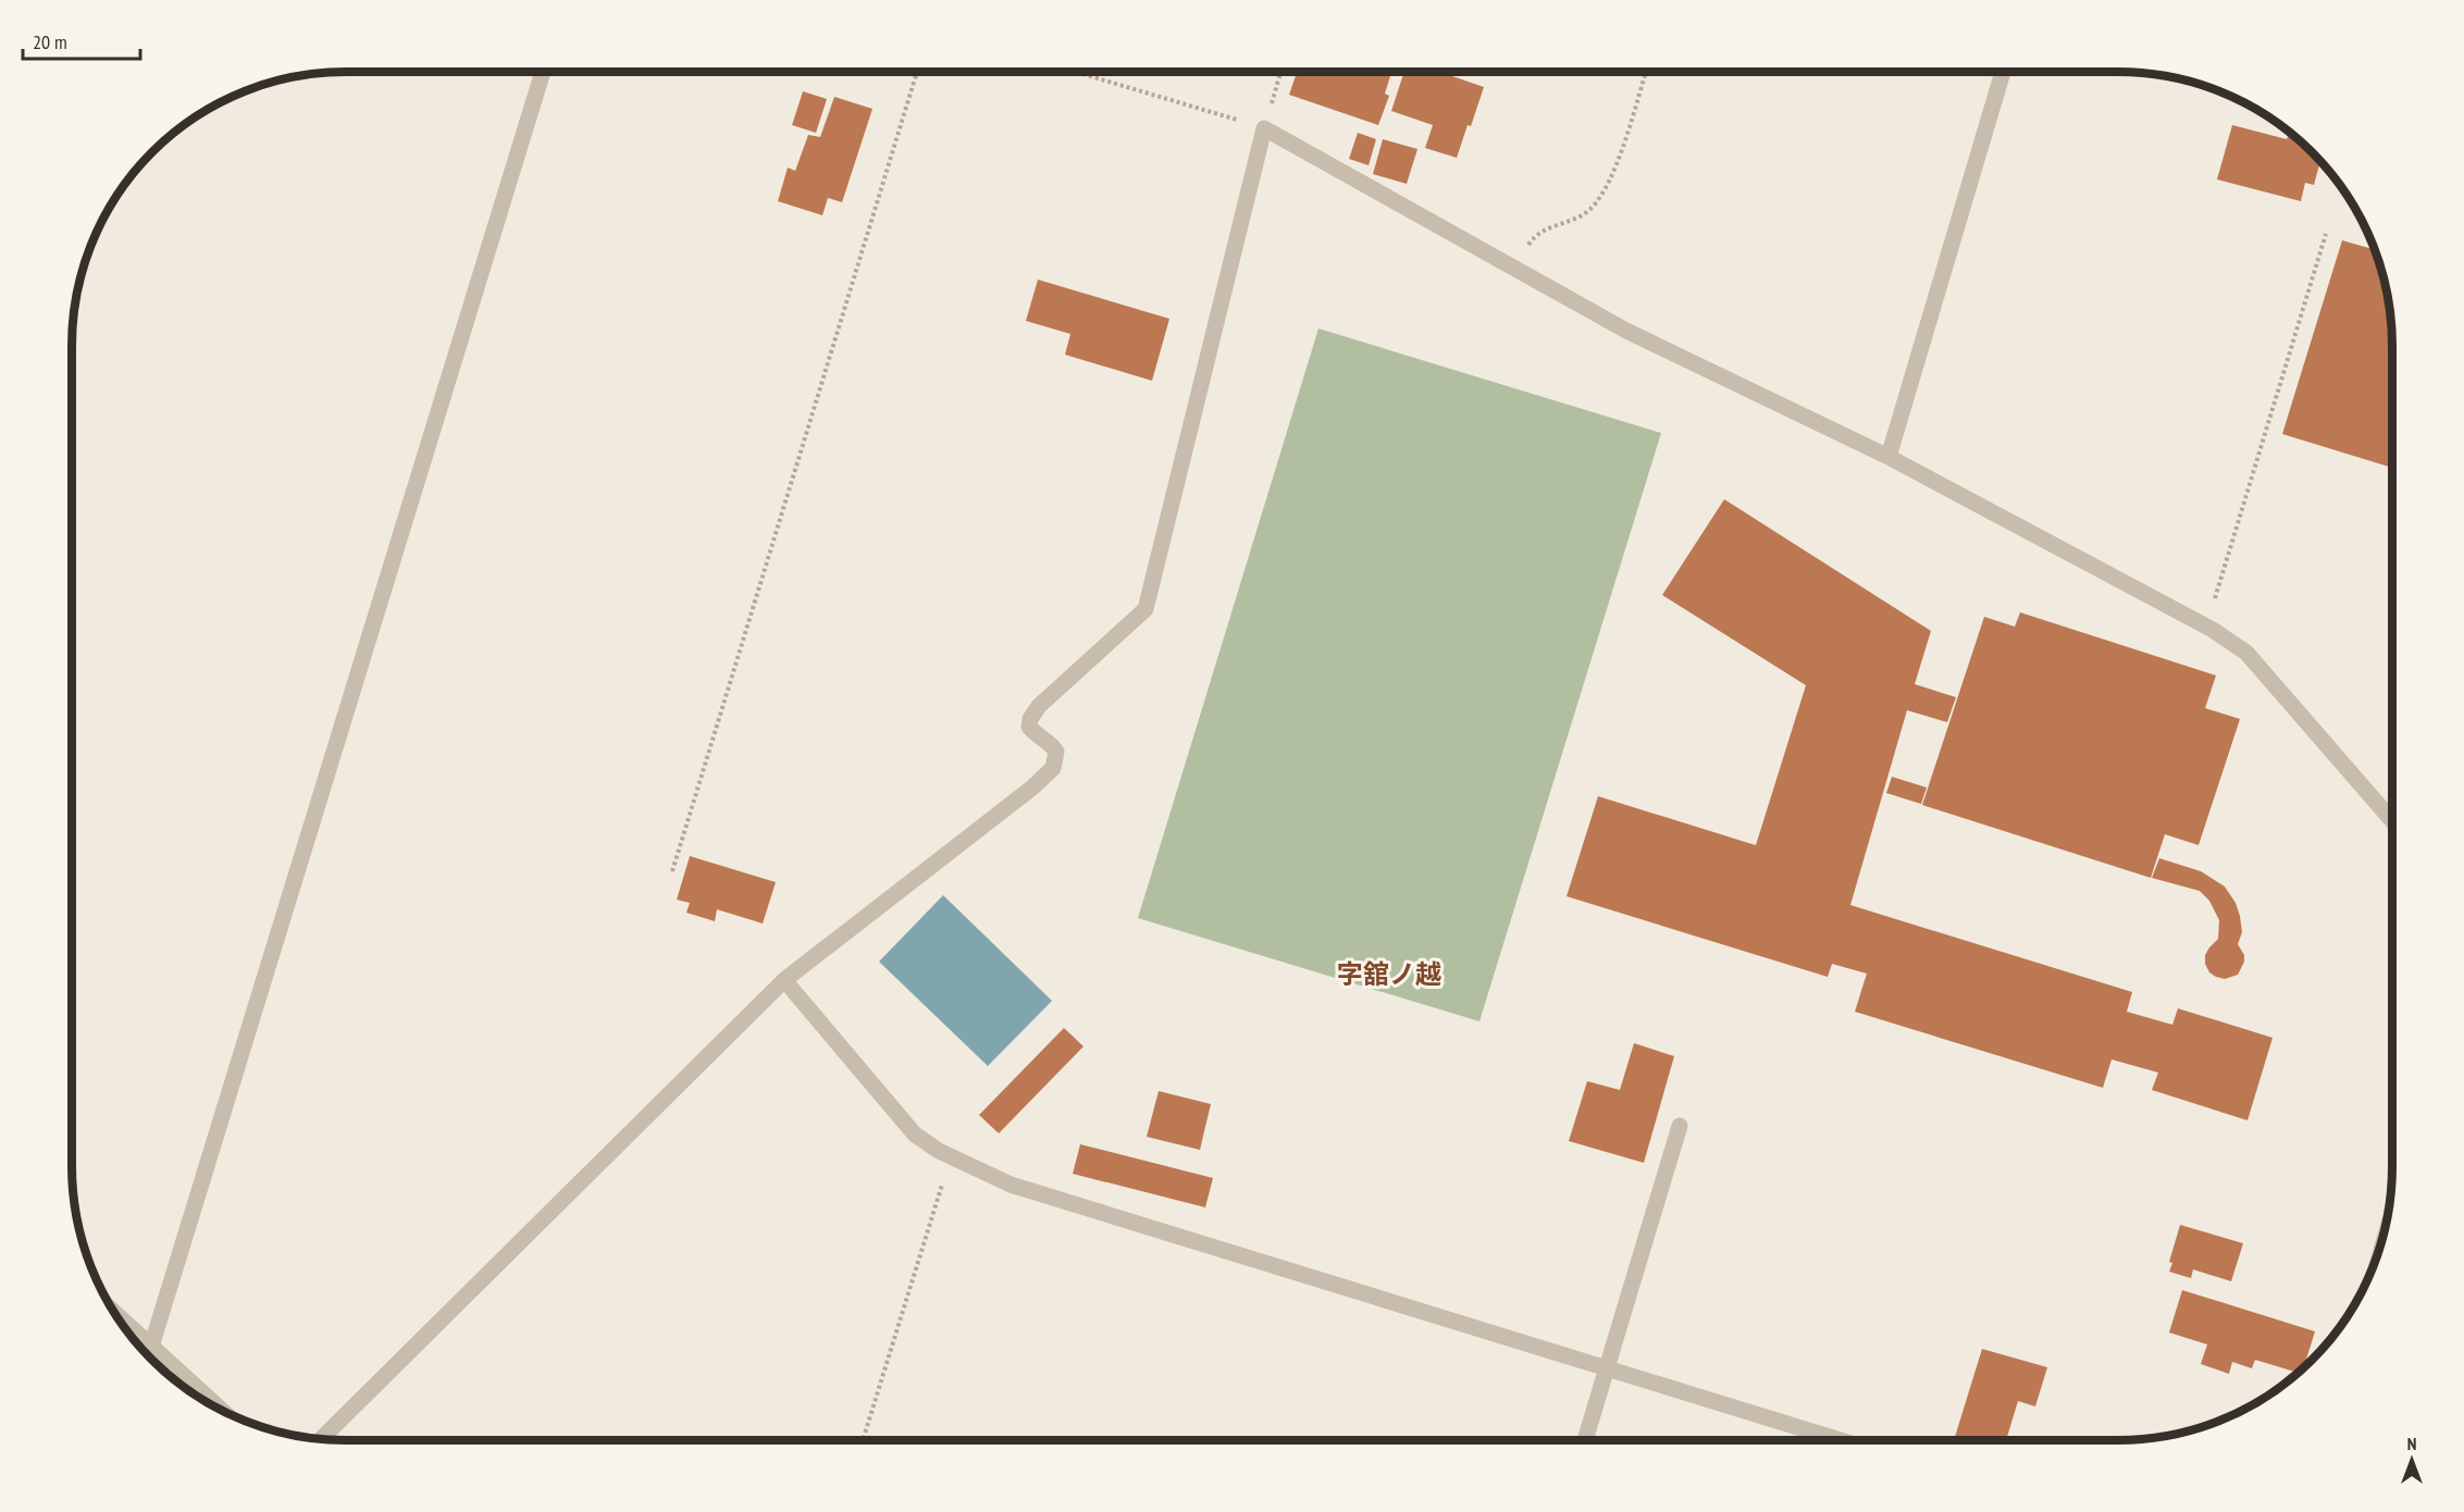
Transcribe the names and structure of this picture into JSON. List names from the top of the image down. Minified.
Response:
{"districts":["字舘ノ越"],"scale_bar":"20 m","north":"top"}
